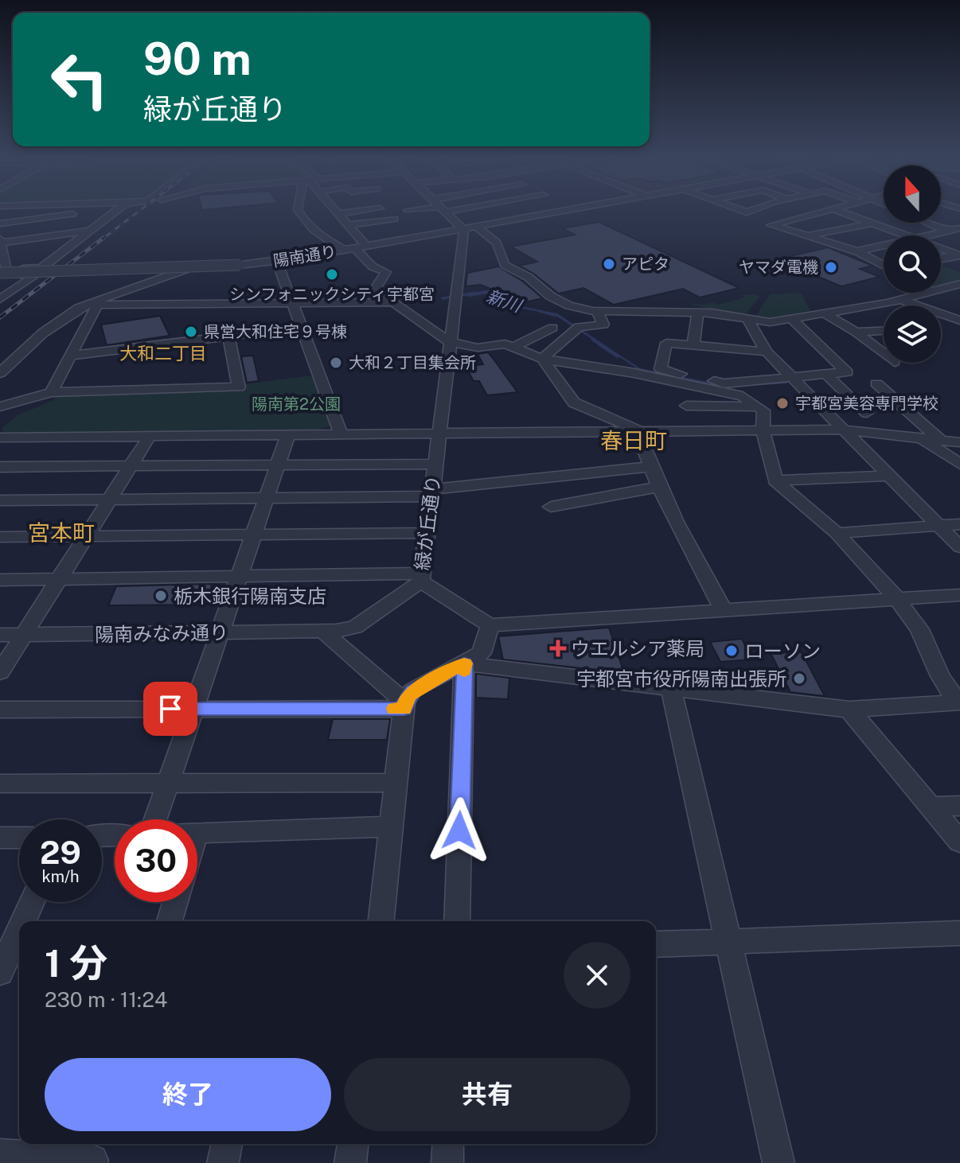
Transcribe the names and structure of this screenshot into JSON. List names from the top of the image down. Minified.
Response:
{"streets":{"street":["陽南通り","緑が丘通り","陽南みなみ通り"]},"crossings":[["陽南通り","緑が丘通り"],["緑が丘通り","陽南みなみ通り"]],"districts":["大和二丁目","春日町","宮本町"],"water":["新川"],"parks":["陽南第2公園"],"places":{"other":["アピタ","ヤマダ電機","シンフォニックシティ宇都宮","県営大和住宅９号棟","大和２丁目集会所","宇都宮美容専門学校","栃木銀行陽南支店","ローソン","宇都宮市役所陽南出張所"],"health":["ウエルシア薬局"]},"north":"top","page":{"turn":["90 m","緑が丘通り"],"speed":"29 km/h","limit":"30","heading":["1 分","230 m · 11:24"],"buttons":["終了","共有"]}}
